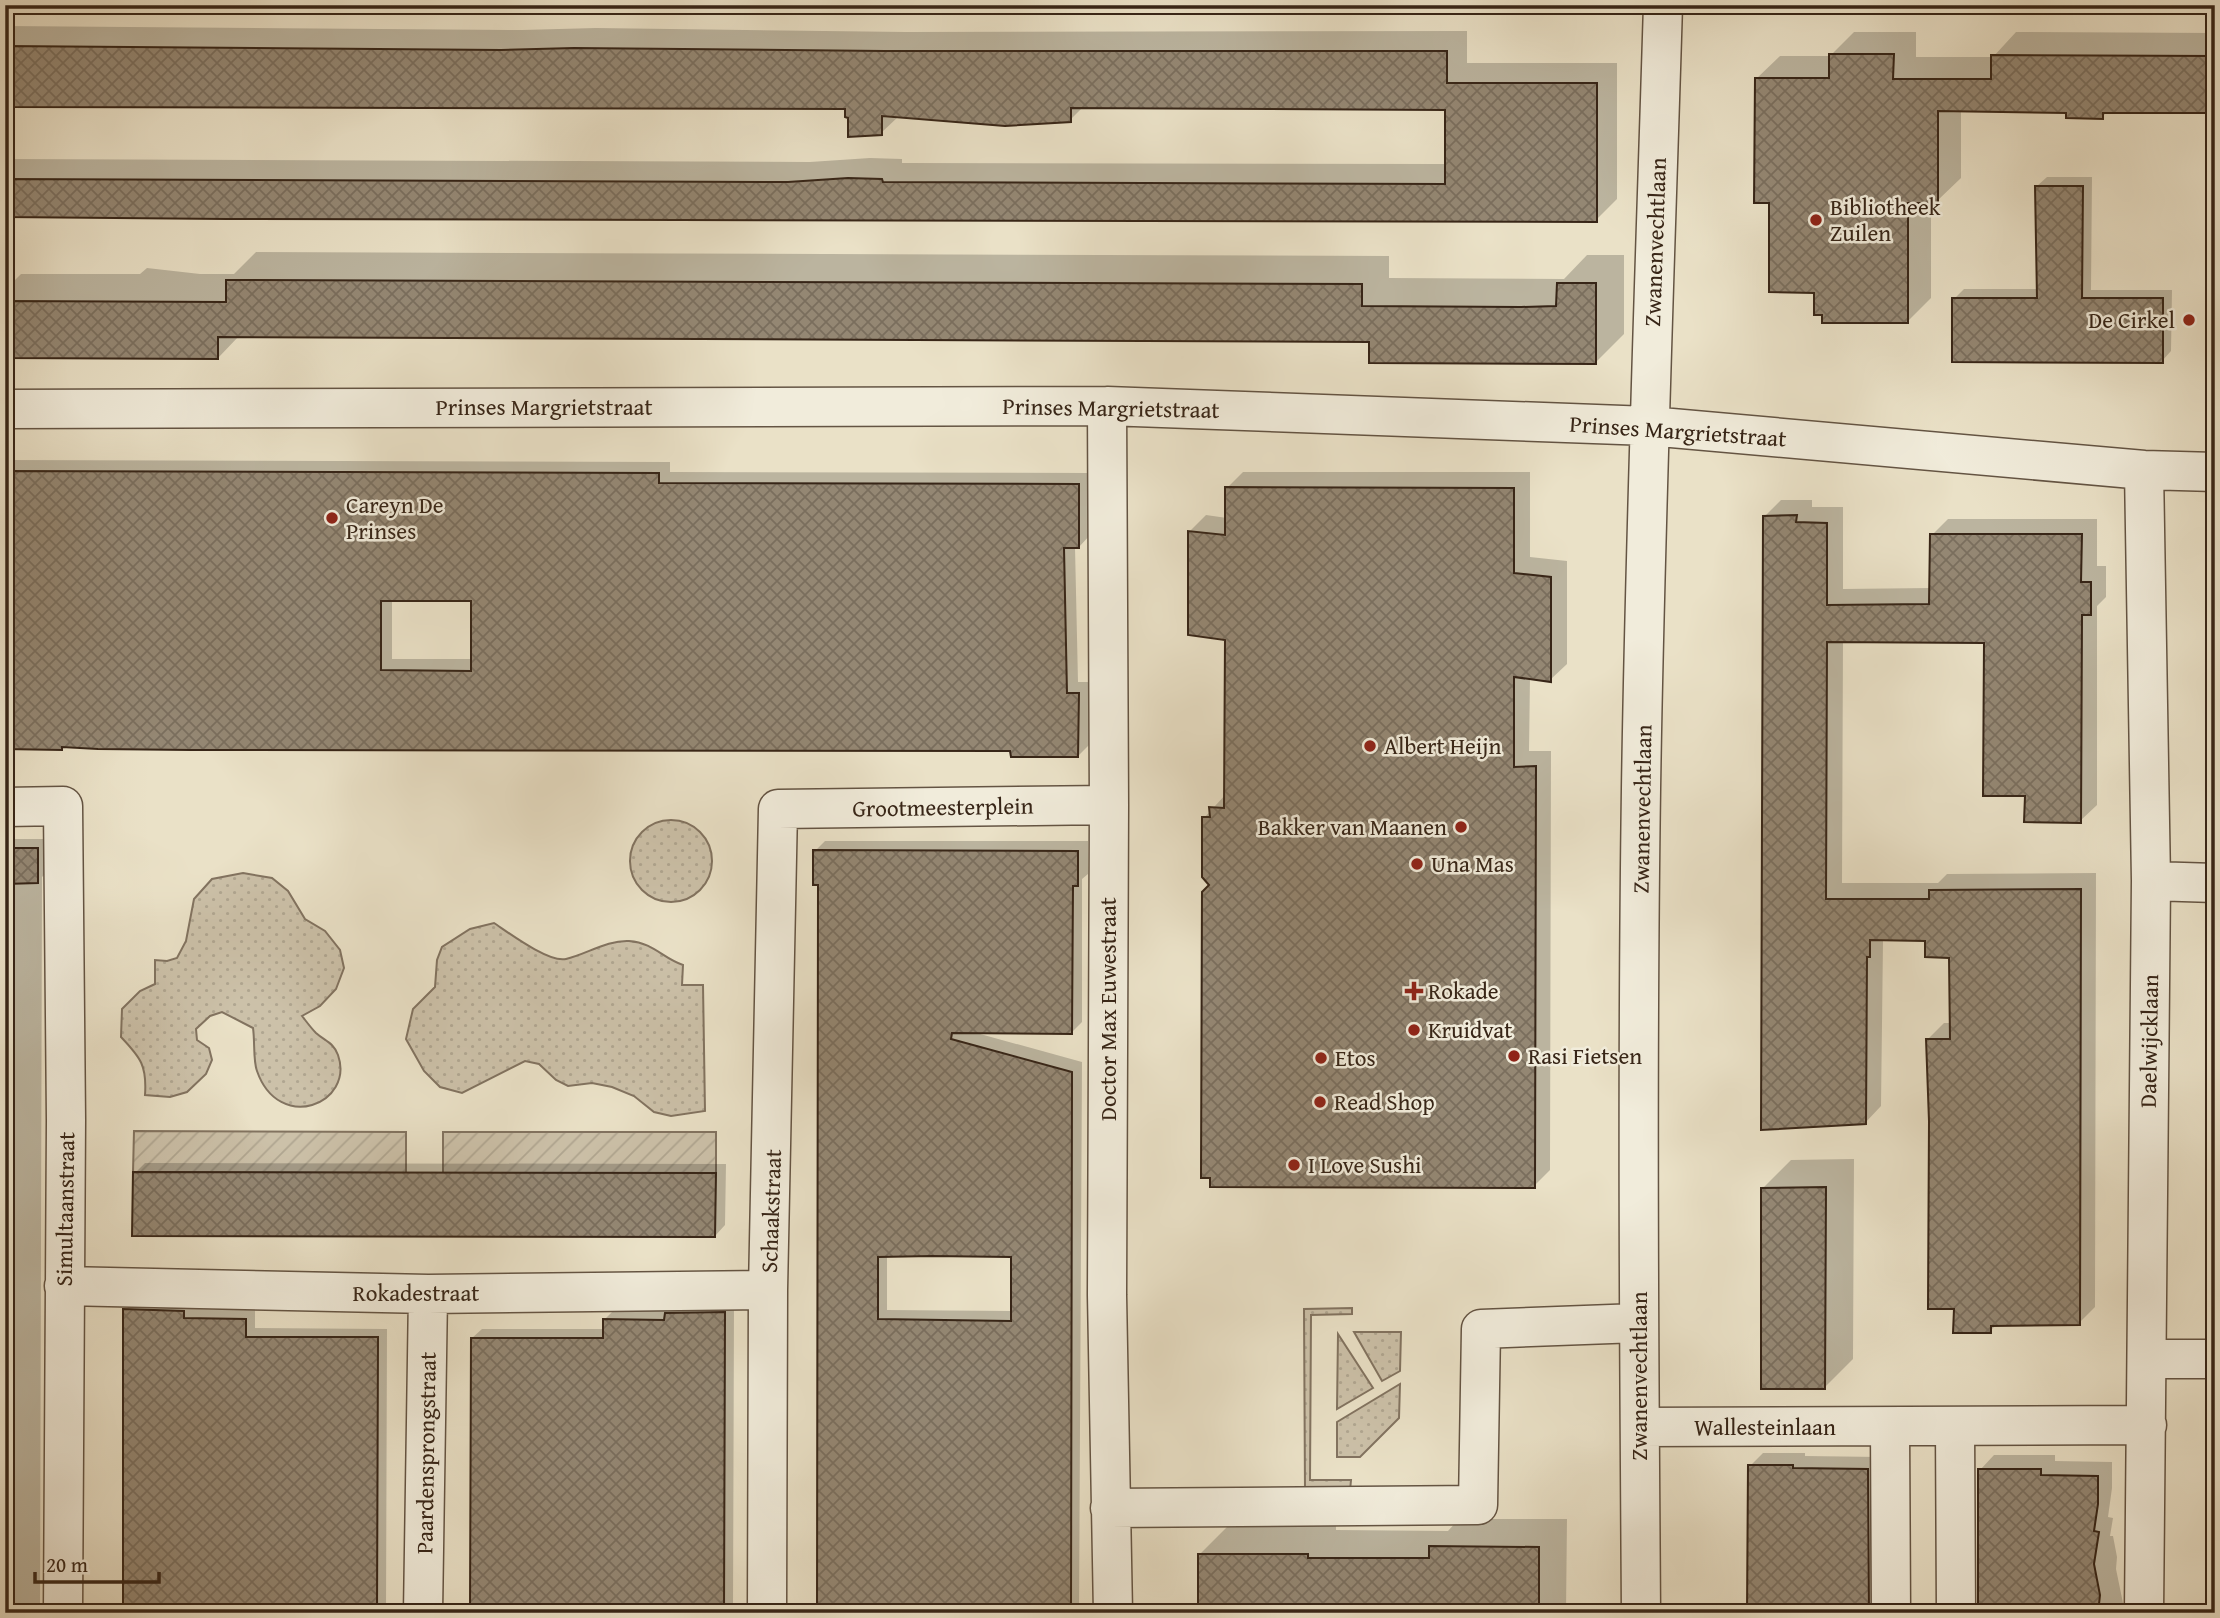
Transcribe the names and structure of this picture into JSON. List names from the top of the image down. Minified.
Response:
{"streets":{"street":["Zwanenvechtlaan","Prinses Margrietstraat","Grootmeesterplein","Doctor Max Euwestraat","Daelwijcklaan","Simultaanstraat","Schaakstraat","Rokadestraat","Wallesteinlaan","Paardensprongstraat"]},"crossings":[["Zwanenvechtlaan","Prinses Margrietstraat"],["Zwanenvechtlaan","Wallesteinlaan"],["Prinses Margrietstraat","Doctor Max Euwestraat"],["Prinses Margrietstraat","Daelwijcklaan"],["Grootmeesterplein","Doctor Max Euwestraat"],["Grootmeesterplein","Schaakstraat"],["Daelwijcklaan","Wallesteinlaan"],["Simultaanstraat","Rokadestraat"],["Schaakstraat","Rokadestraat"],["Rokadestraat","Paardensprongstraat"]],"places":{"other":["Bibliotheek Zuilen","De Cirkel","Careyn De Prinses","Albert Heijn","Bakker van Maanen","Una Mas","Kruidvat","Rasi Fietsen","Etos","Read Shop","I Love Sushi"],"health":["Rokade"]},"scale_bar":"20 m"}
